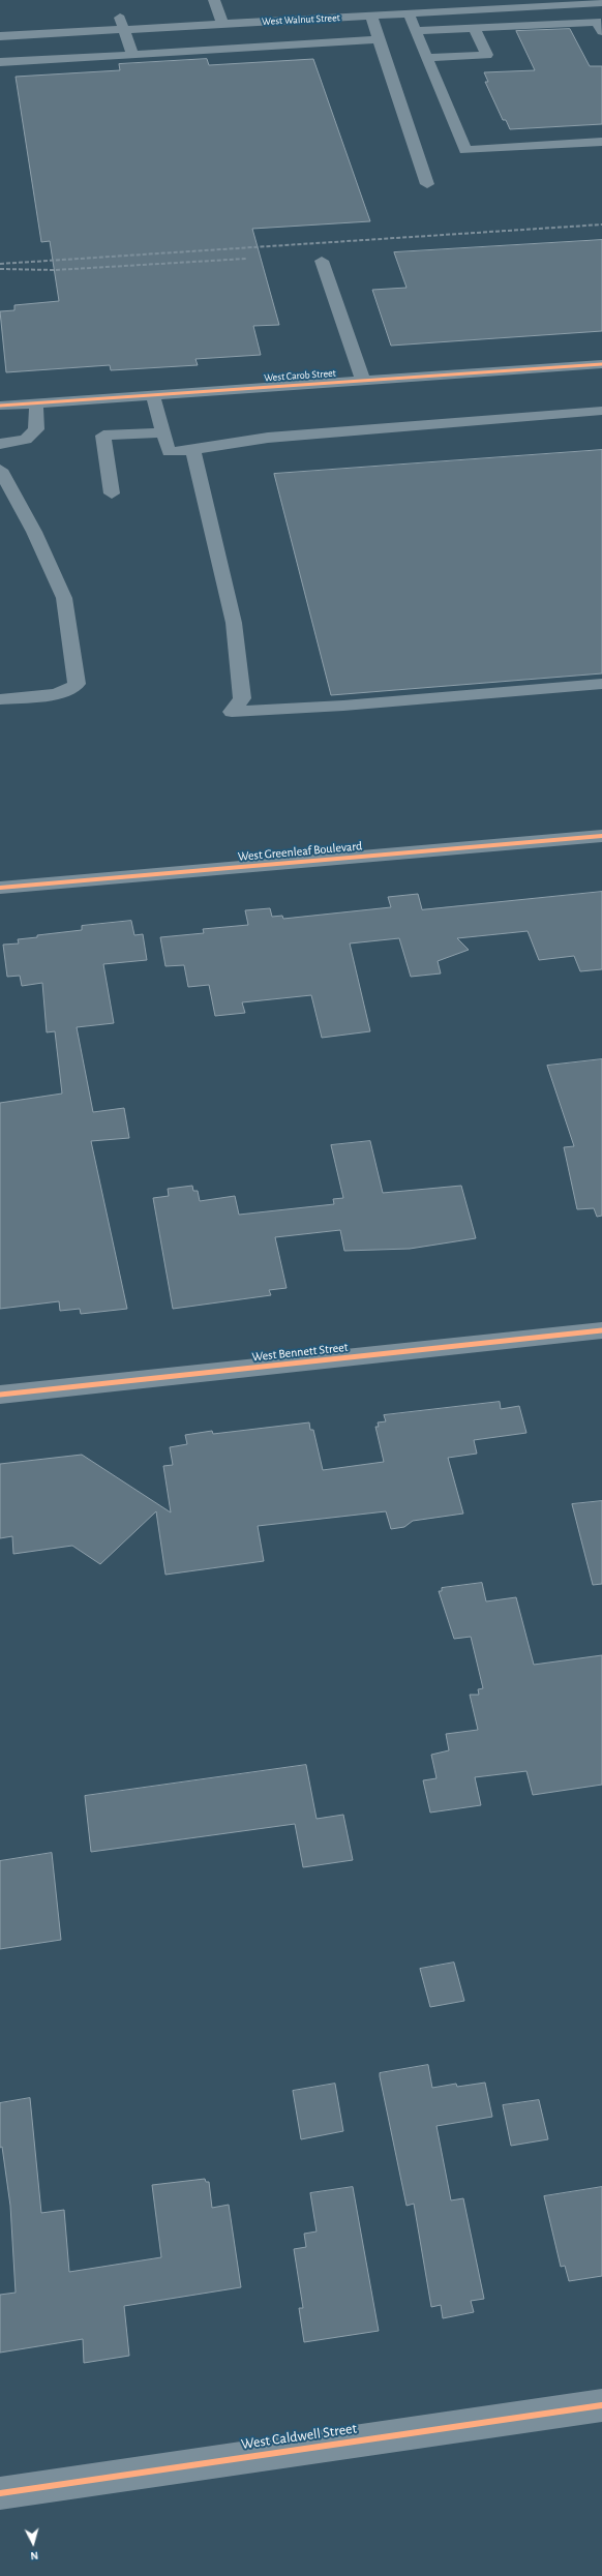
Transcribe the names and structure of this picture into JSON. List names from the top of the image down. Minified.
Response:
{"streets":{"street":["West Walnut Street","West Carob Street","West Greenleaf Boulevard","West Bennett Street","West Caldwell Street"]},"north":"bottom"}
